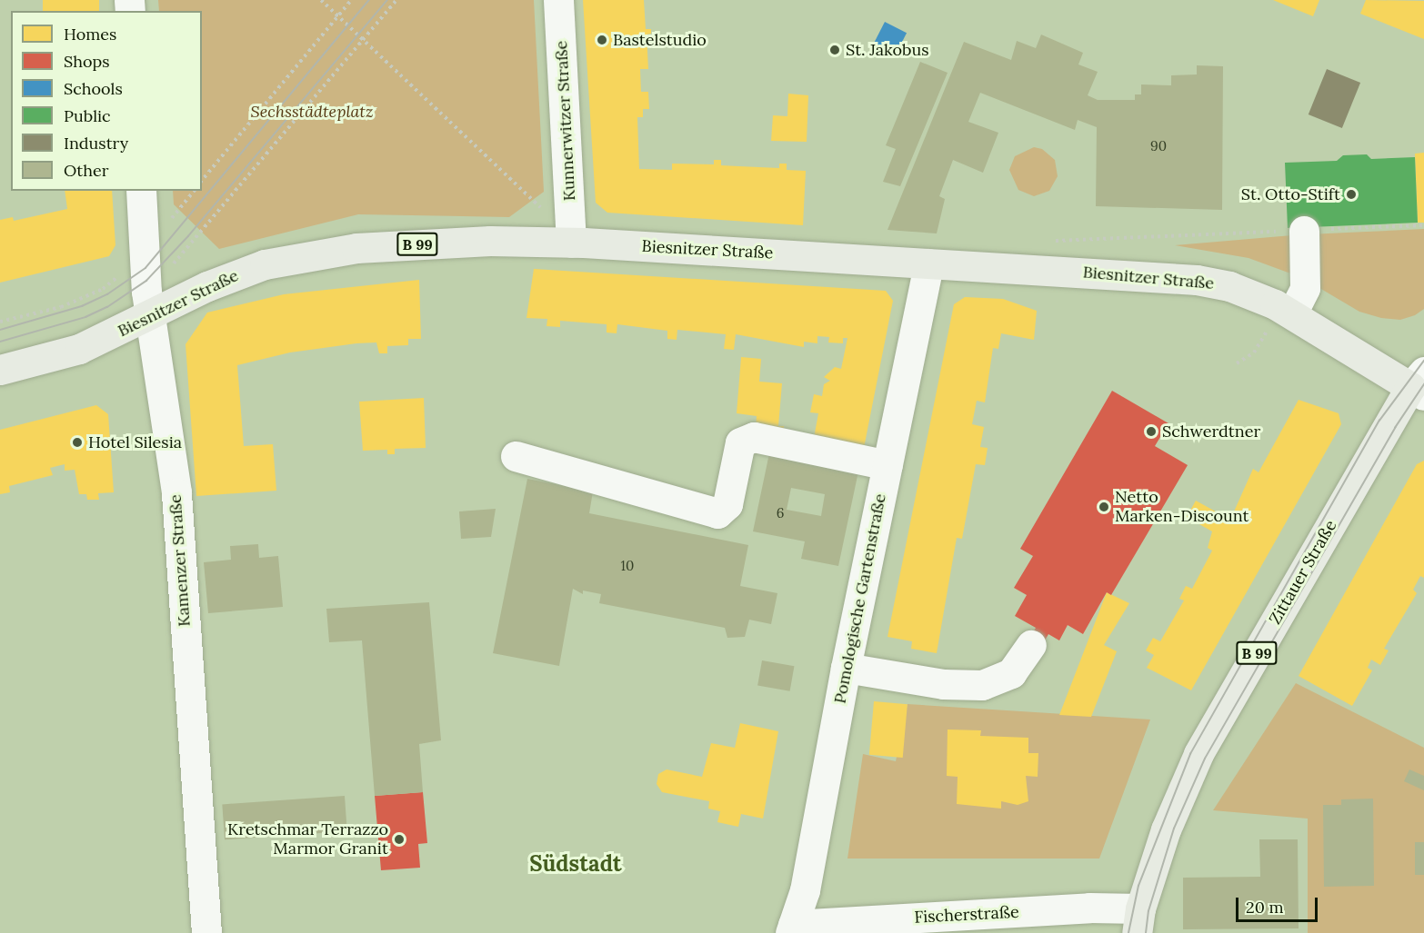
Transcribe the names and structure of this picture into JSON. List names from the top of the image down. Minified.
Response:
{"streets":{"main road":["B 99","Biesnitzer Straße","Zittauer Straße"],"street":["Kunnerwitzer Straße","Kamenzer Straße","Pomologische Gartenstraße","Fischerstraße"]},"crossings":[["Kunnerwitzer Straße","Biesnitzer Straße"],["Biesnitzer Straße","Kamenzer Straße"],["Biesnitzer Straße","Zittauer Straße"],["Biesnitzer Straße","Pomologische Gartenstraße"],["Zittauer Straße","Fischerstraße"],["Pomologische Gartenstraße","Fischerstraße"]],"districts":["Südstadt"],"parks":["Sechsstädteplatz"],"places":["Bastelstudio","St. Jakobus","St. Otto-Stift","Schwerdtner","Hotel Silesia","Netto Marken-Discount","Kretschmar Terrazzo Marmor Granit"],"house_numbers":["90","6","10"],"legend":["Homes","Shops","Schools","Public","Industry","Other"],"scale_bar":"20 m"}
